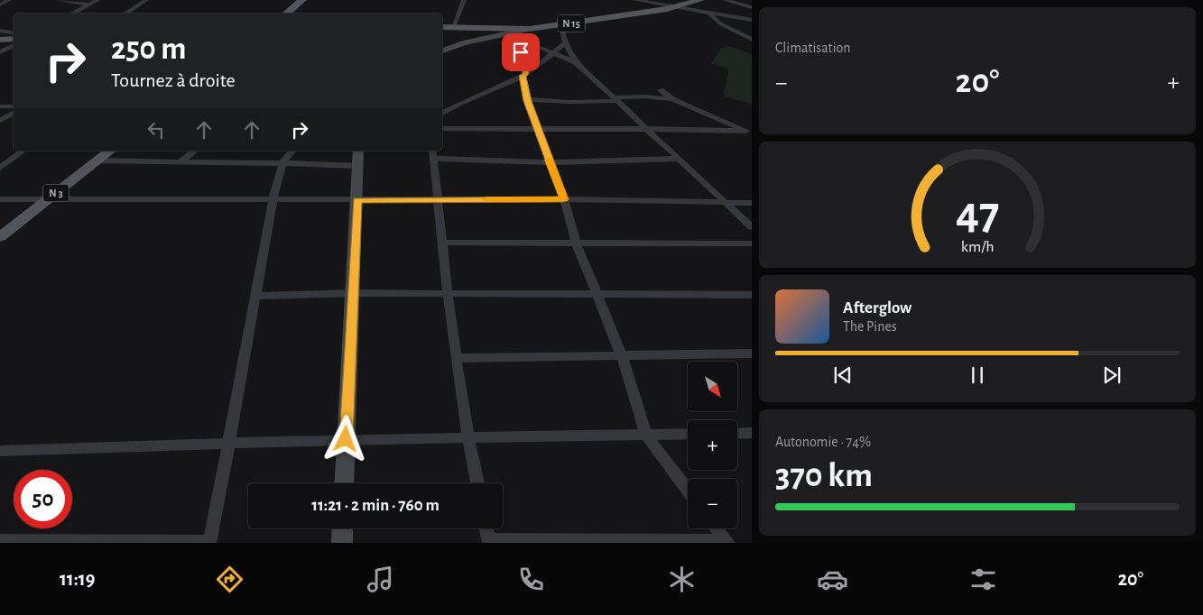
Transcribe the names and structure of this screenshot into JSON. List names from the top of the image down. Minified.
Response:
{"streets":{"main road":["N 15","N 3"]},"north":"bottom right","page":{"tile":["Climatisation",["Autonomie · 74%","370 km"]],"turn":["250 m","Tournez à droite"],"heat":["−","20°","+"],"song":["Afterglow","The Pines"],"map_buttons":["+","−"],"limit":"50","trip":"11:21 · 2 min · 760 m","tabs":["11:19","20°"],"gauge":["47","km/h"]}}
